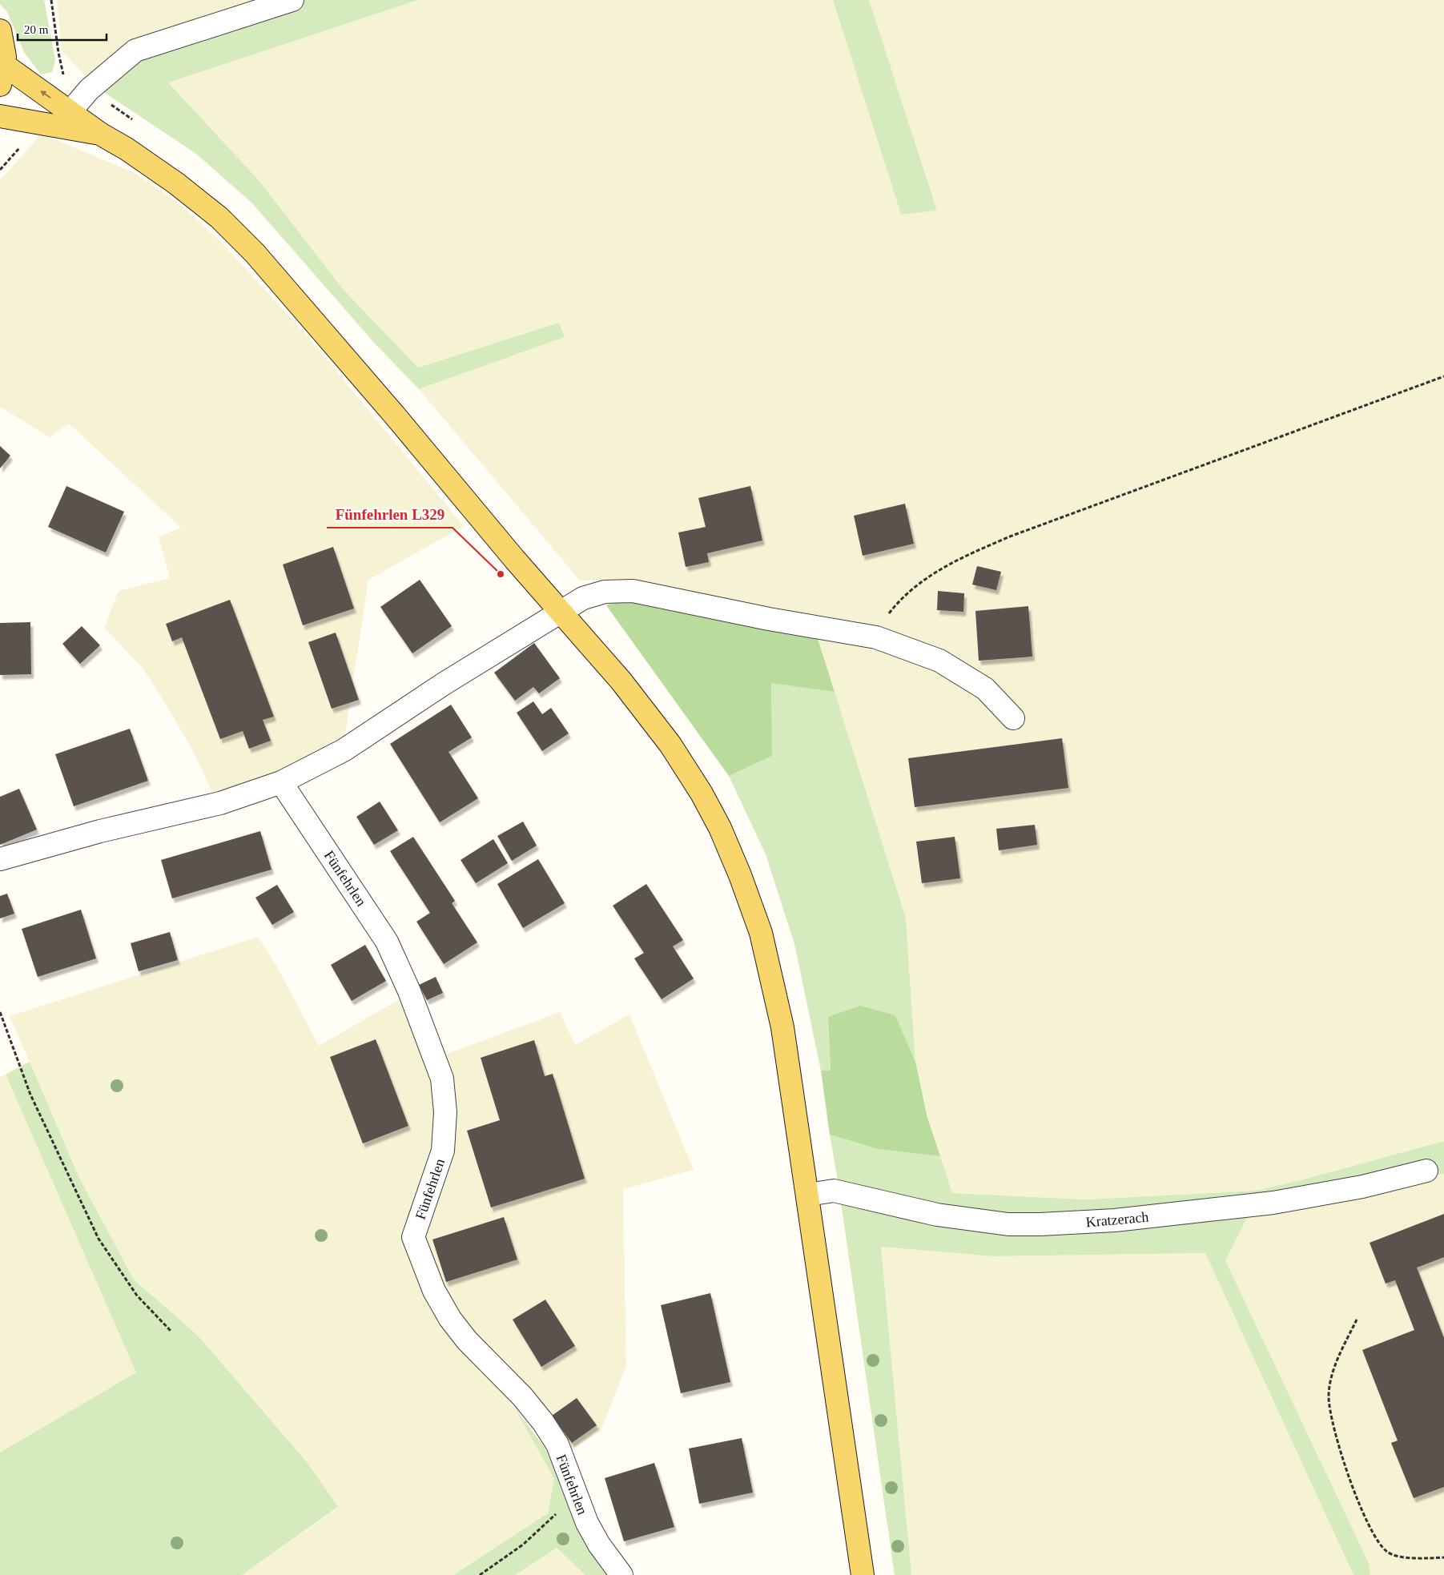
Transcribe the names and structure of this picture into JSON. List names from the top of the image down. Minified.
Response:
{"streets":{"street":["Fünfehrlen","Kratzerach"]},"places":["Fünfehrlen L329"],"scale_bar":"20 m"}
